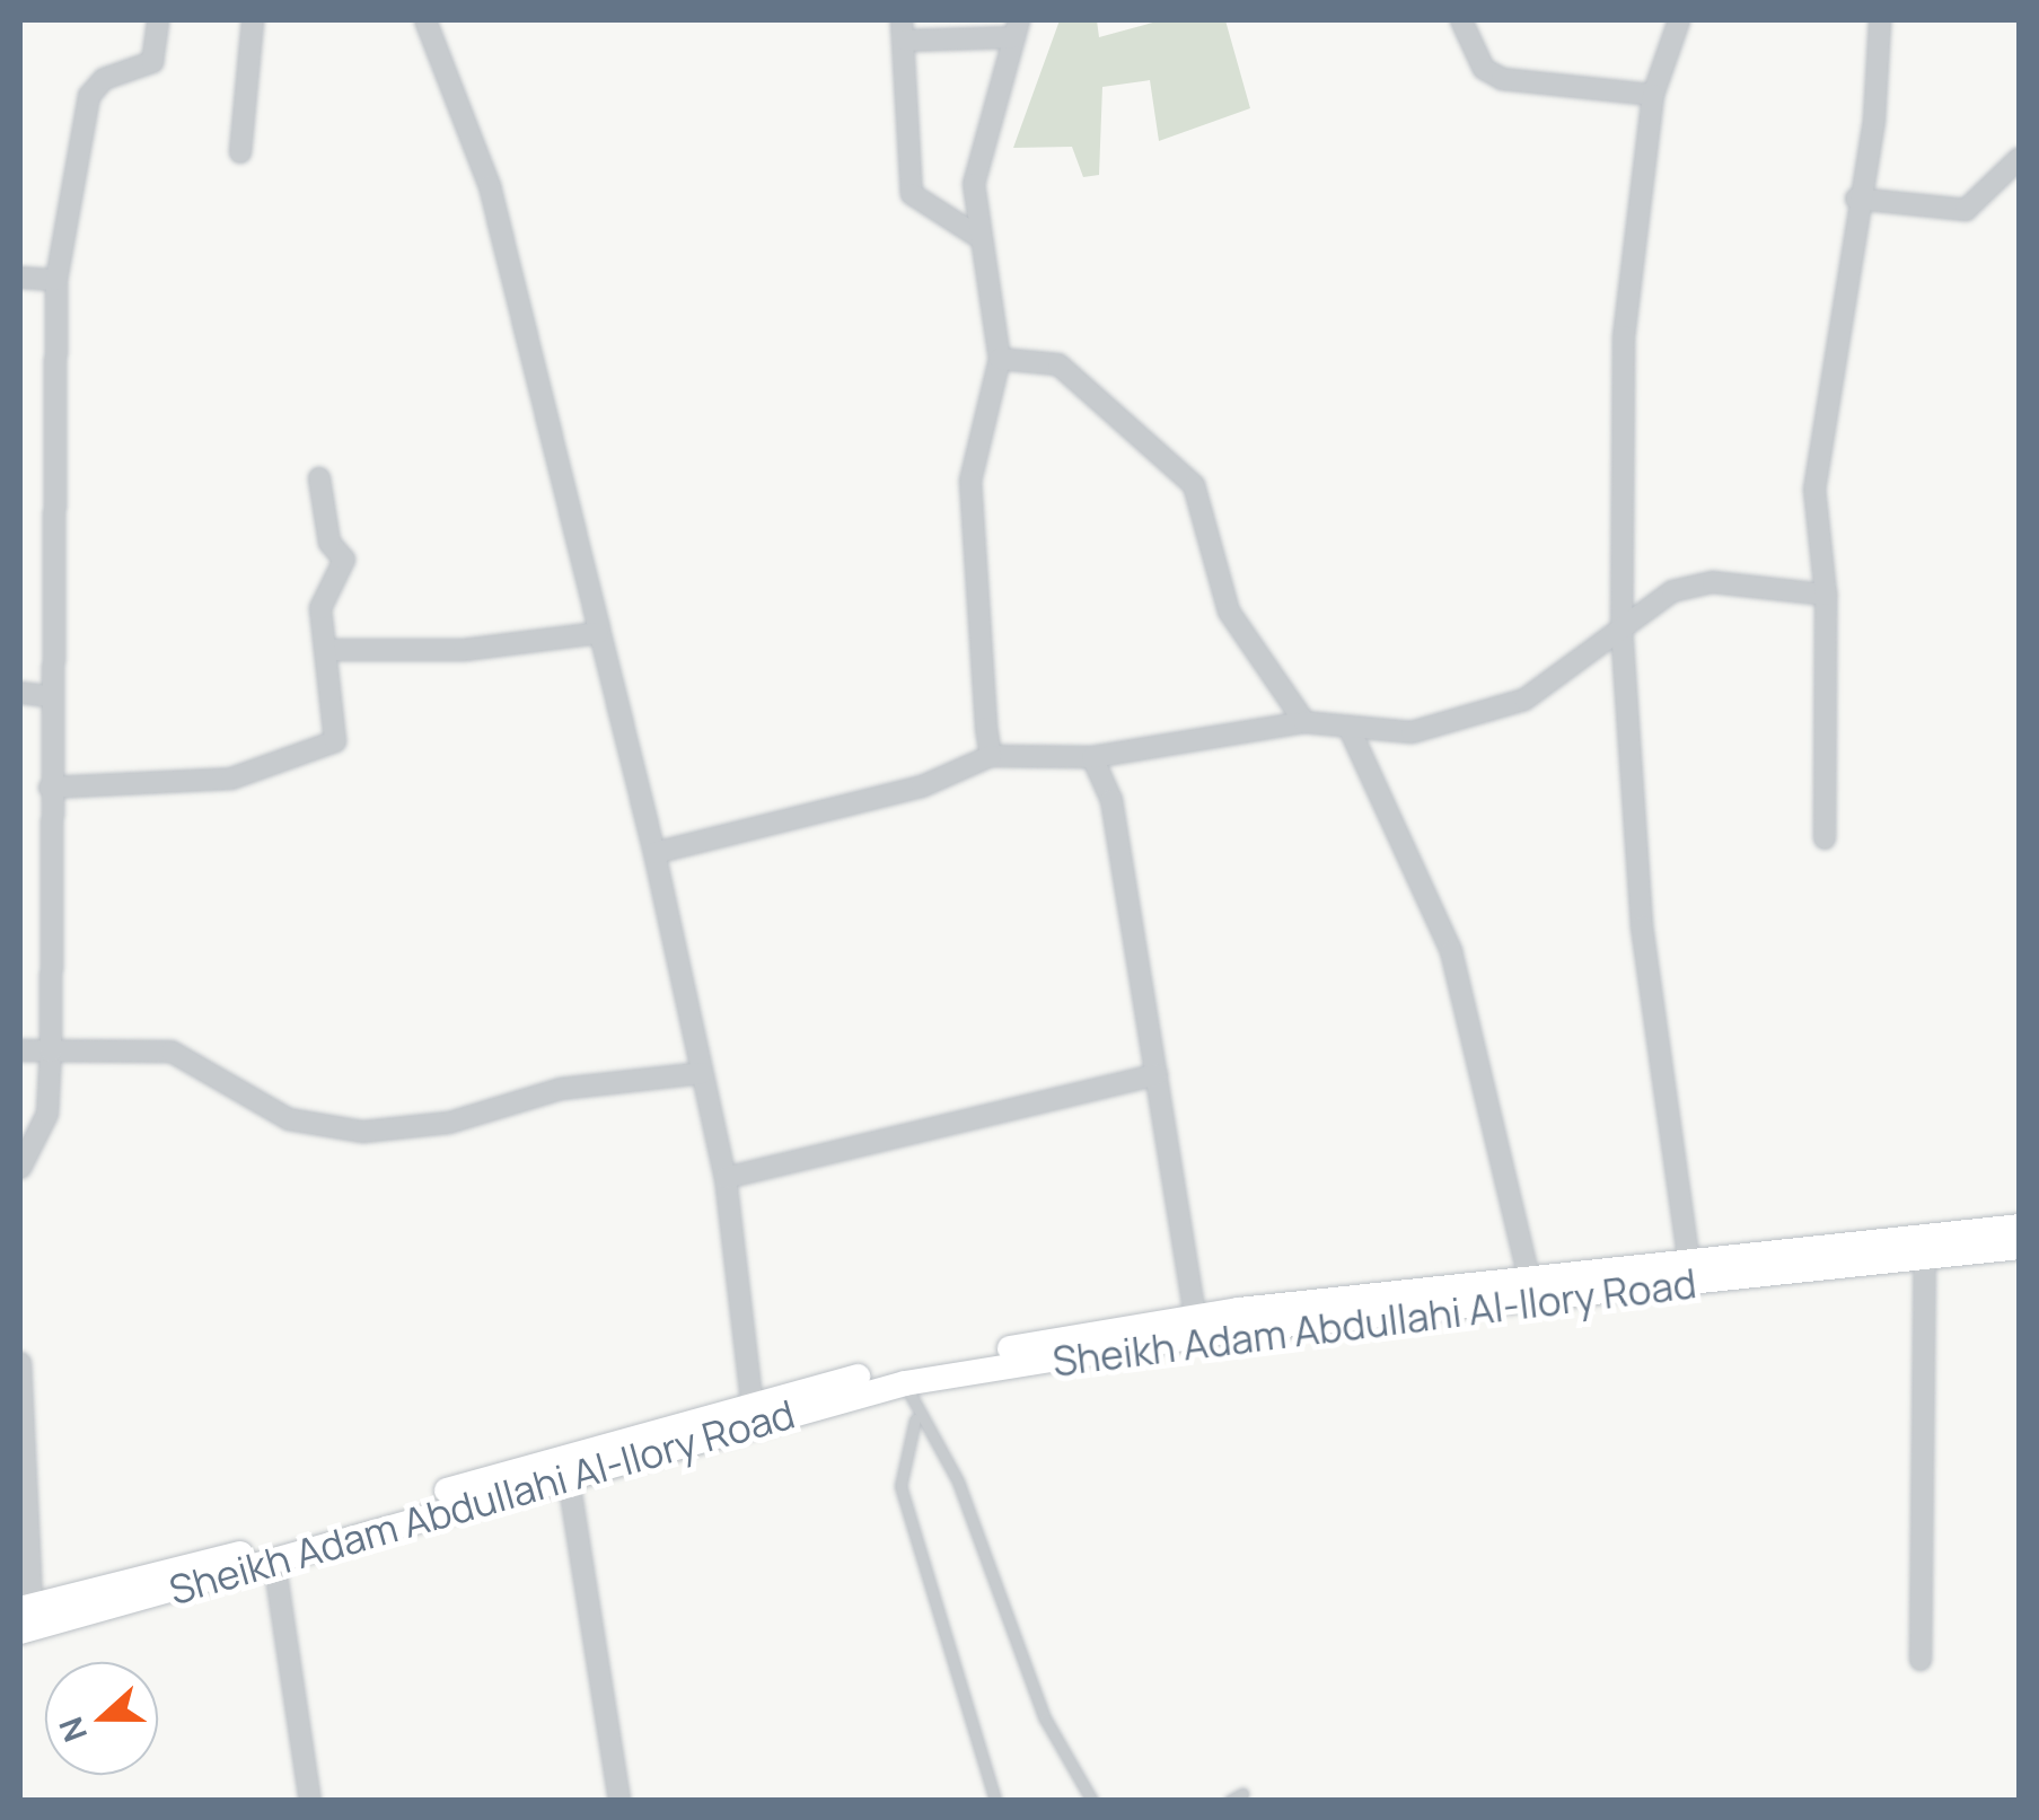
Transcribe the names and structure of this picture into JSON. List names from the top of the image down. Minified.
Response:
{"streets":{"street":["Sheikh Adam Abdullahi Al-Ilory Road"]},"north":"left"}
